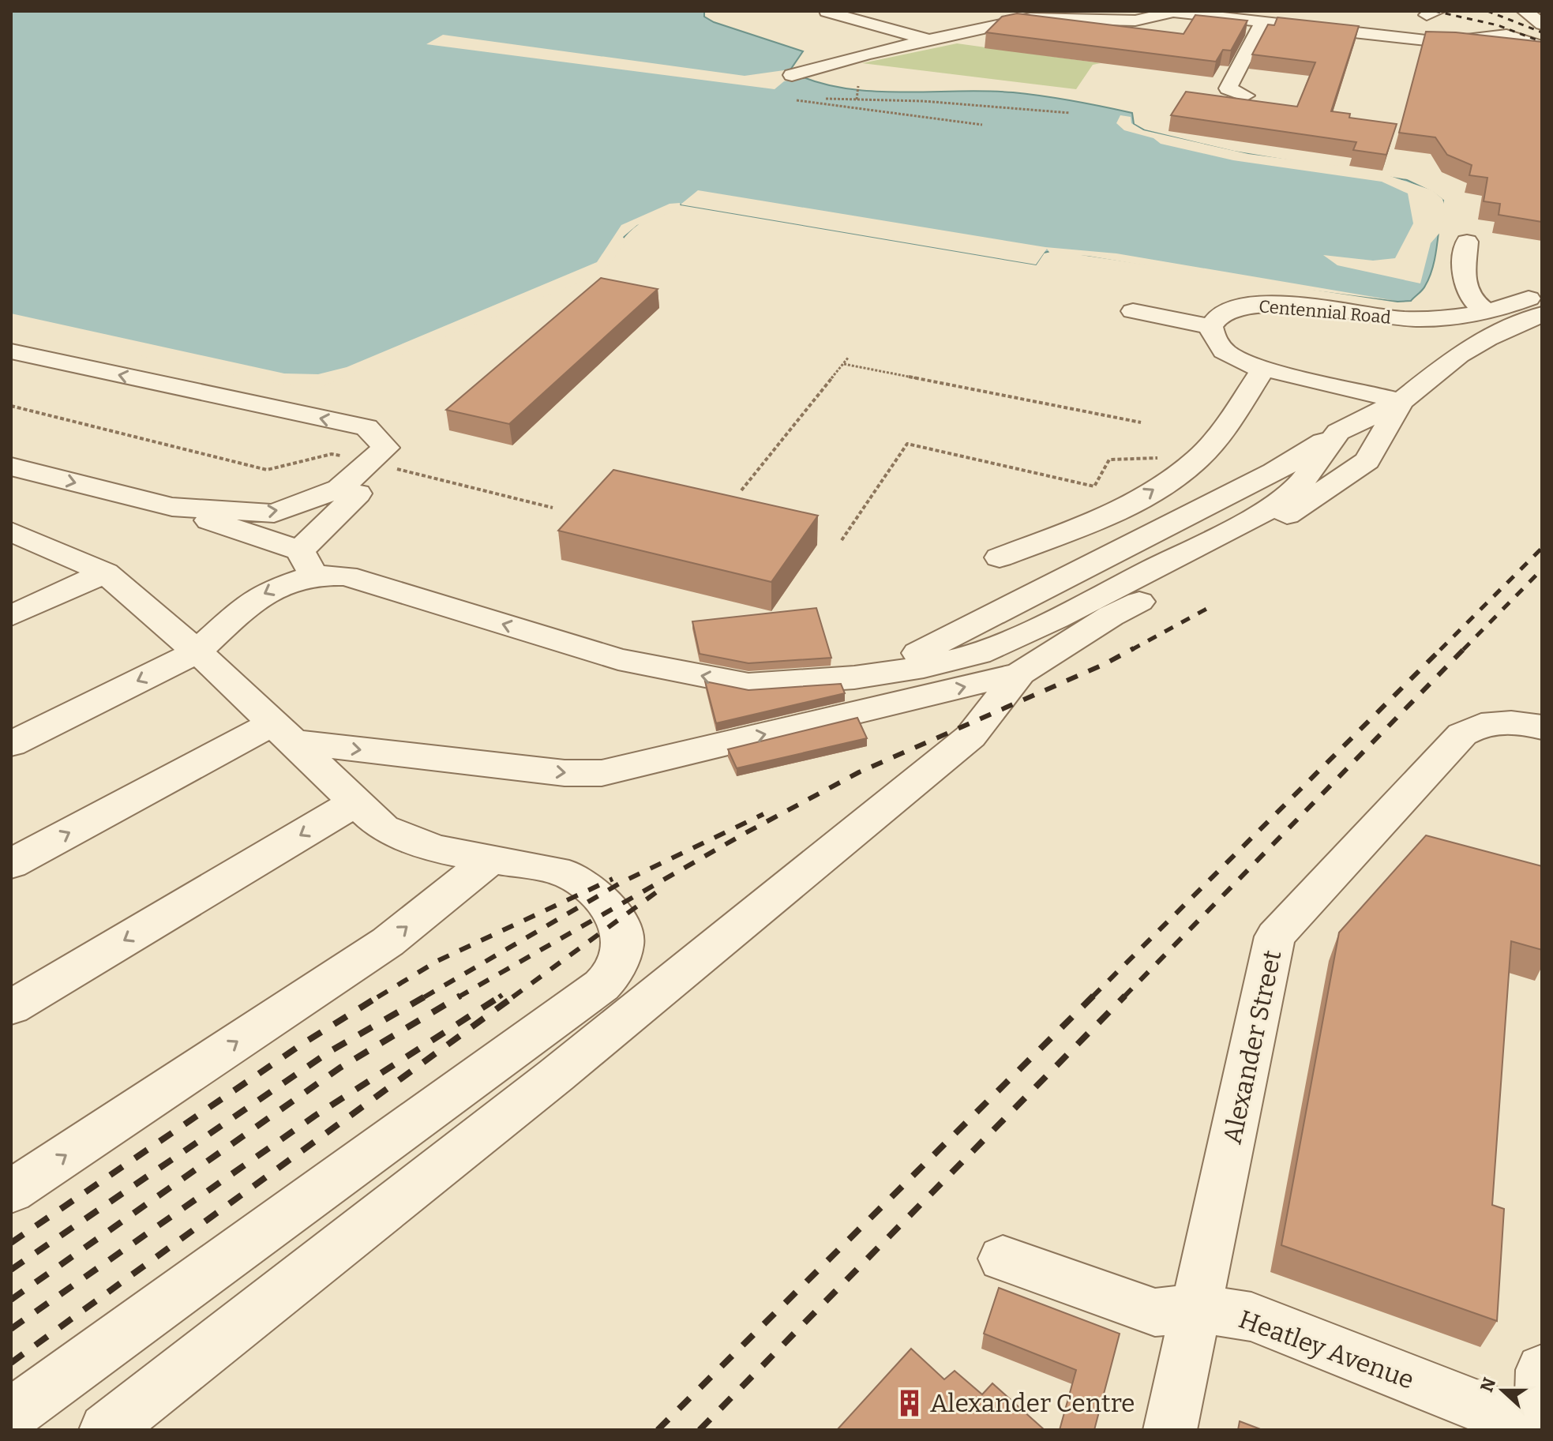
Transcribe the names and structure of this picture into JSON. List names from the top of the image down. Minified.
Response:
{"streets":{"street":["Centennial Road","Alexander Street","Heatley Avenue"]},"crossings":[["Alexander Street","Heatley Avenue"]],"places":{"building":["Alexander Centre"]},"north":"left"}
